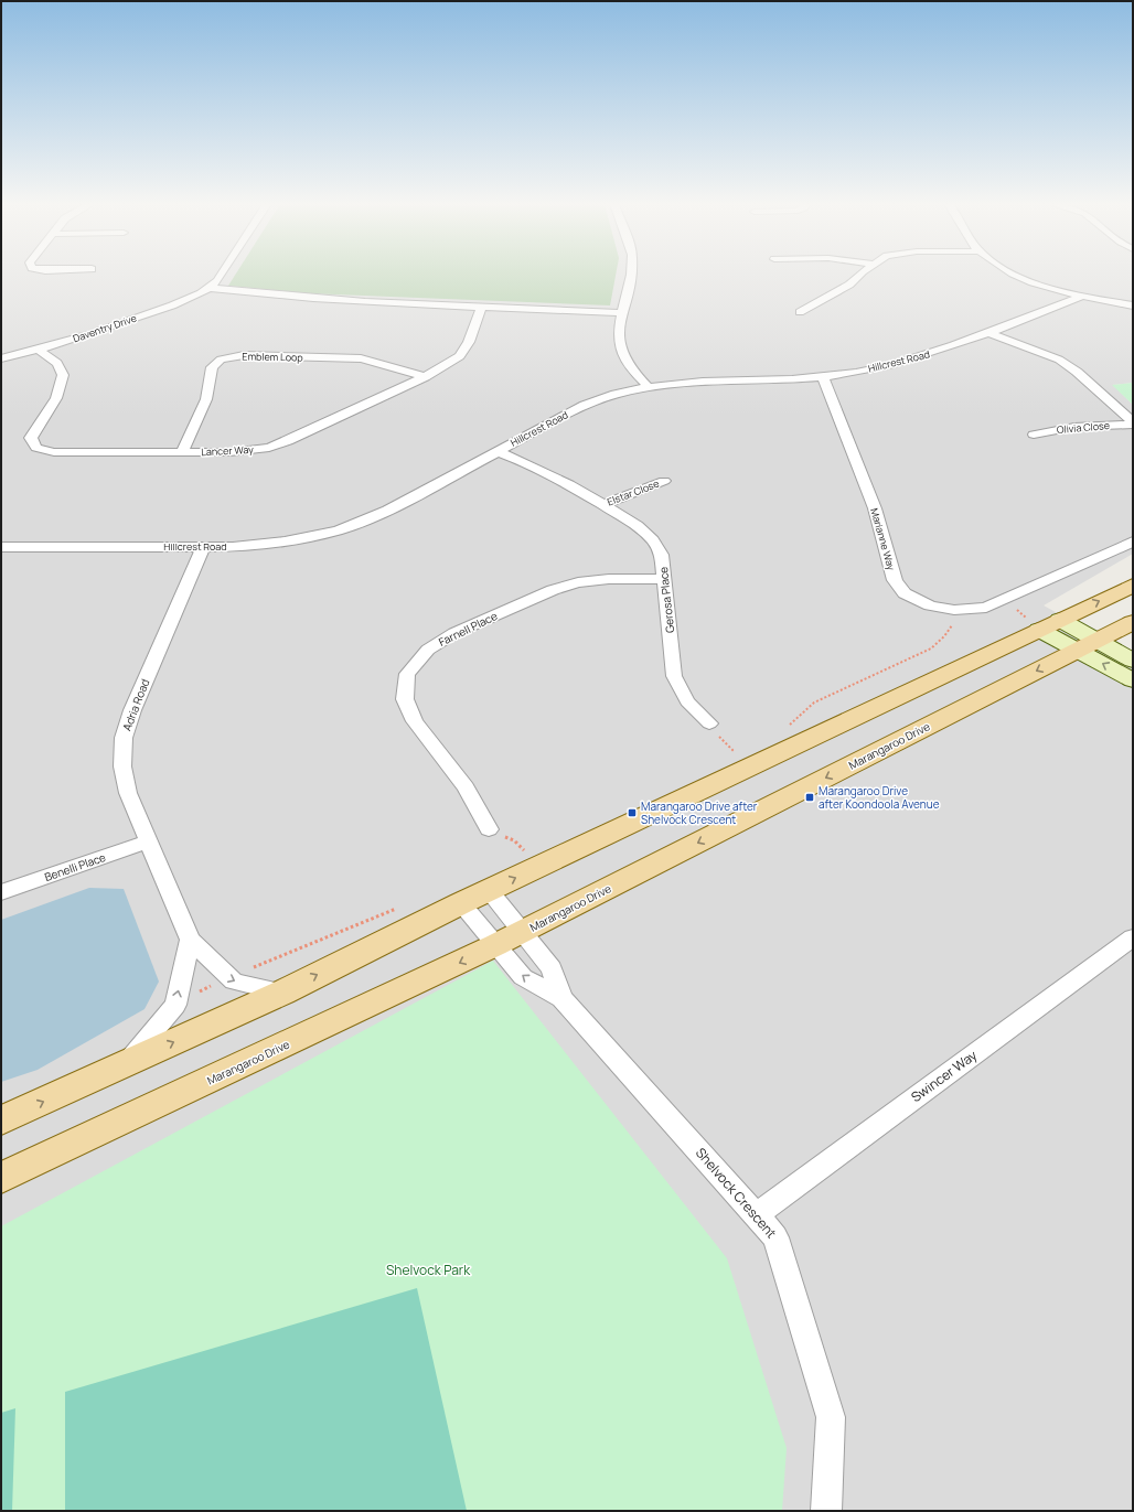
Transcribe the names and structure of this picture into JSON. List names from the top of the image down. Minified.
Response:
{"streets":{"main road":["Marangaroo Drive"],"street":["Daventry Drive","Emblem Loop","Hillcrest Road","Olivia Close","Lancer Way","Elstar Close","Marianne Way","Gerosa Place","Farnell Place","Adria Road","Benelli Place","Swincer Way","Shelvock Crescent"]},"crossings":[["Daventry Drive","Lancer Way"],["Emblem Loop","Lancer Way"],["Hillcrest Road","Marianne Way"],["Hillcrest Road","Gerosa Place"],["Hillcrest Road","Adria Road"],["Elstar Close","Gerosa Place"],["Gerosa Place","Farnell Place"],["Adria Road","Benelli Place"],["Marangaroo Drive","Shelvock Crescent"],["Swincer Way","Shelvock Crescent"]],"parks":["Shelvock Park"],"places":{"transit":["Marangaroo Drive after Koondoola Avenue","Marangaroo Drive after Shelvock Crescent"]}}
